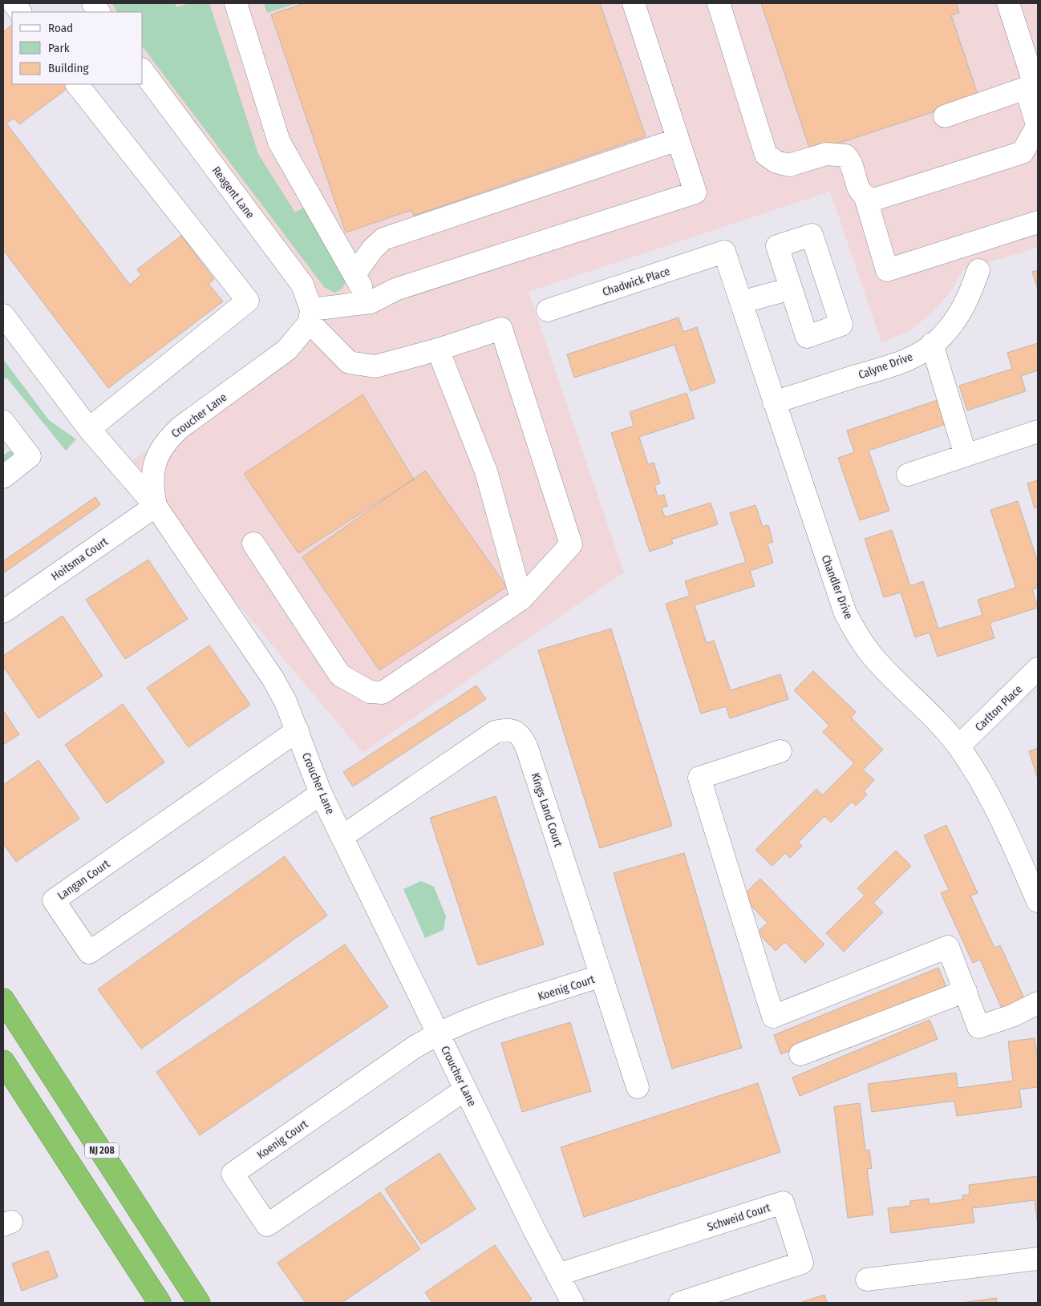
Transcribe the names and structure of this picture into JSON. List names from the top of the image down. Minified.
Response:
{"streets":{"highway":["NJ 208"],"street":["Reagent Lane","Chadwick Place","Calyne Drive","Croucher Lane","Hoitsma Court","Chandler Drive","Carlton Place","Kings Land Court","Langan Court","Koenig Court","Schweid Court"]},"crossings":[["Reagent Lane","Croucher Lane"],["Chadwick Place","Chandler Drive"],["Calyne Drive","Chandler Drive"],["Croucher Lane","Hoitsma Court"],["Croucher Lane","Kings Land Court"],["Croucher Lane","Langan Court"],["Croucher Lane","Koenig Court"],["Croucher Lane","Schweid Court"],["Chandler Drive","Carlton Place"],["Kings Land Court","Koenig Court"]],"legend":["Road","Park","Building"]}
